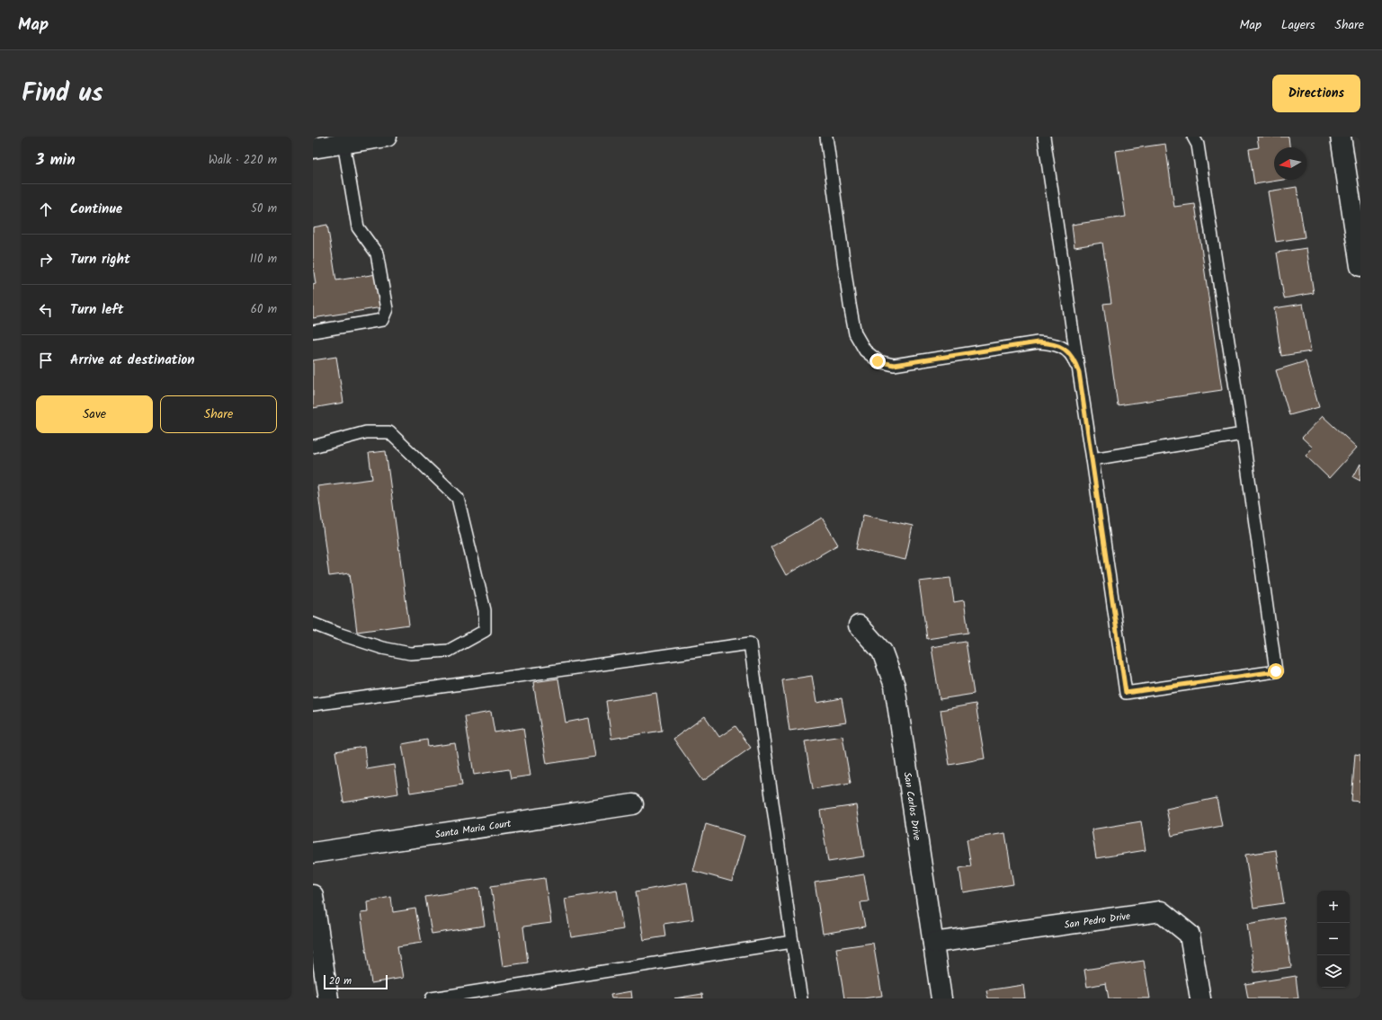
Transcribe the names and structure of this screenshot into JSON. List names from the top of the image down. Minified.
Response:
{"streets":{"street":["San Carlos Drive","Santa Maria Court","San Pedro Drive"]},"crossings":[["San Carlos Drive","San Pedro Drive"]],"scale_bar":"20 m","north":"left","page":{"header":"Map","nav":["Map","Layers","Share"],"title":"Find us","buttons":["Directions",["Save","Share"]],"heading":["3 min","Walk · 220 m"],"list":[["Continue","50 m"],["Turn right","110 m"],["Turn left","60 m"],"Arrive at destination"],"map_buttons":["+","−"],"scale":"20 m"}}
